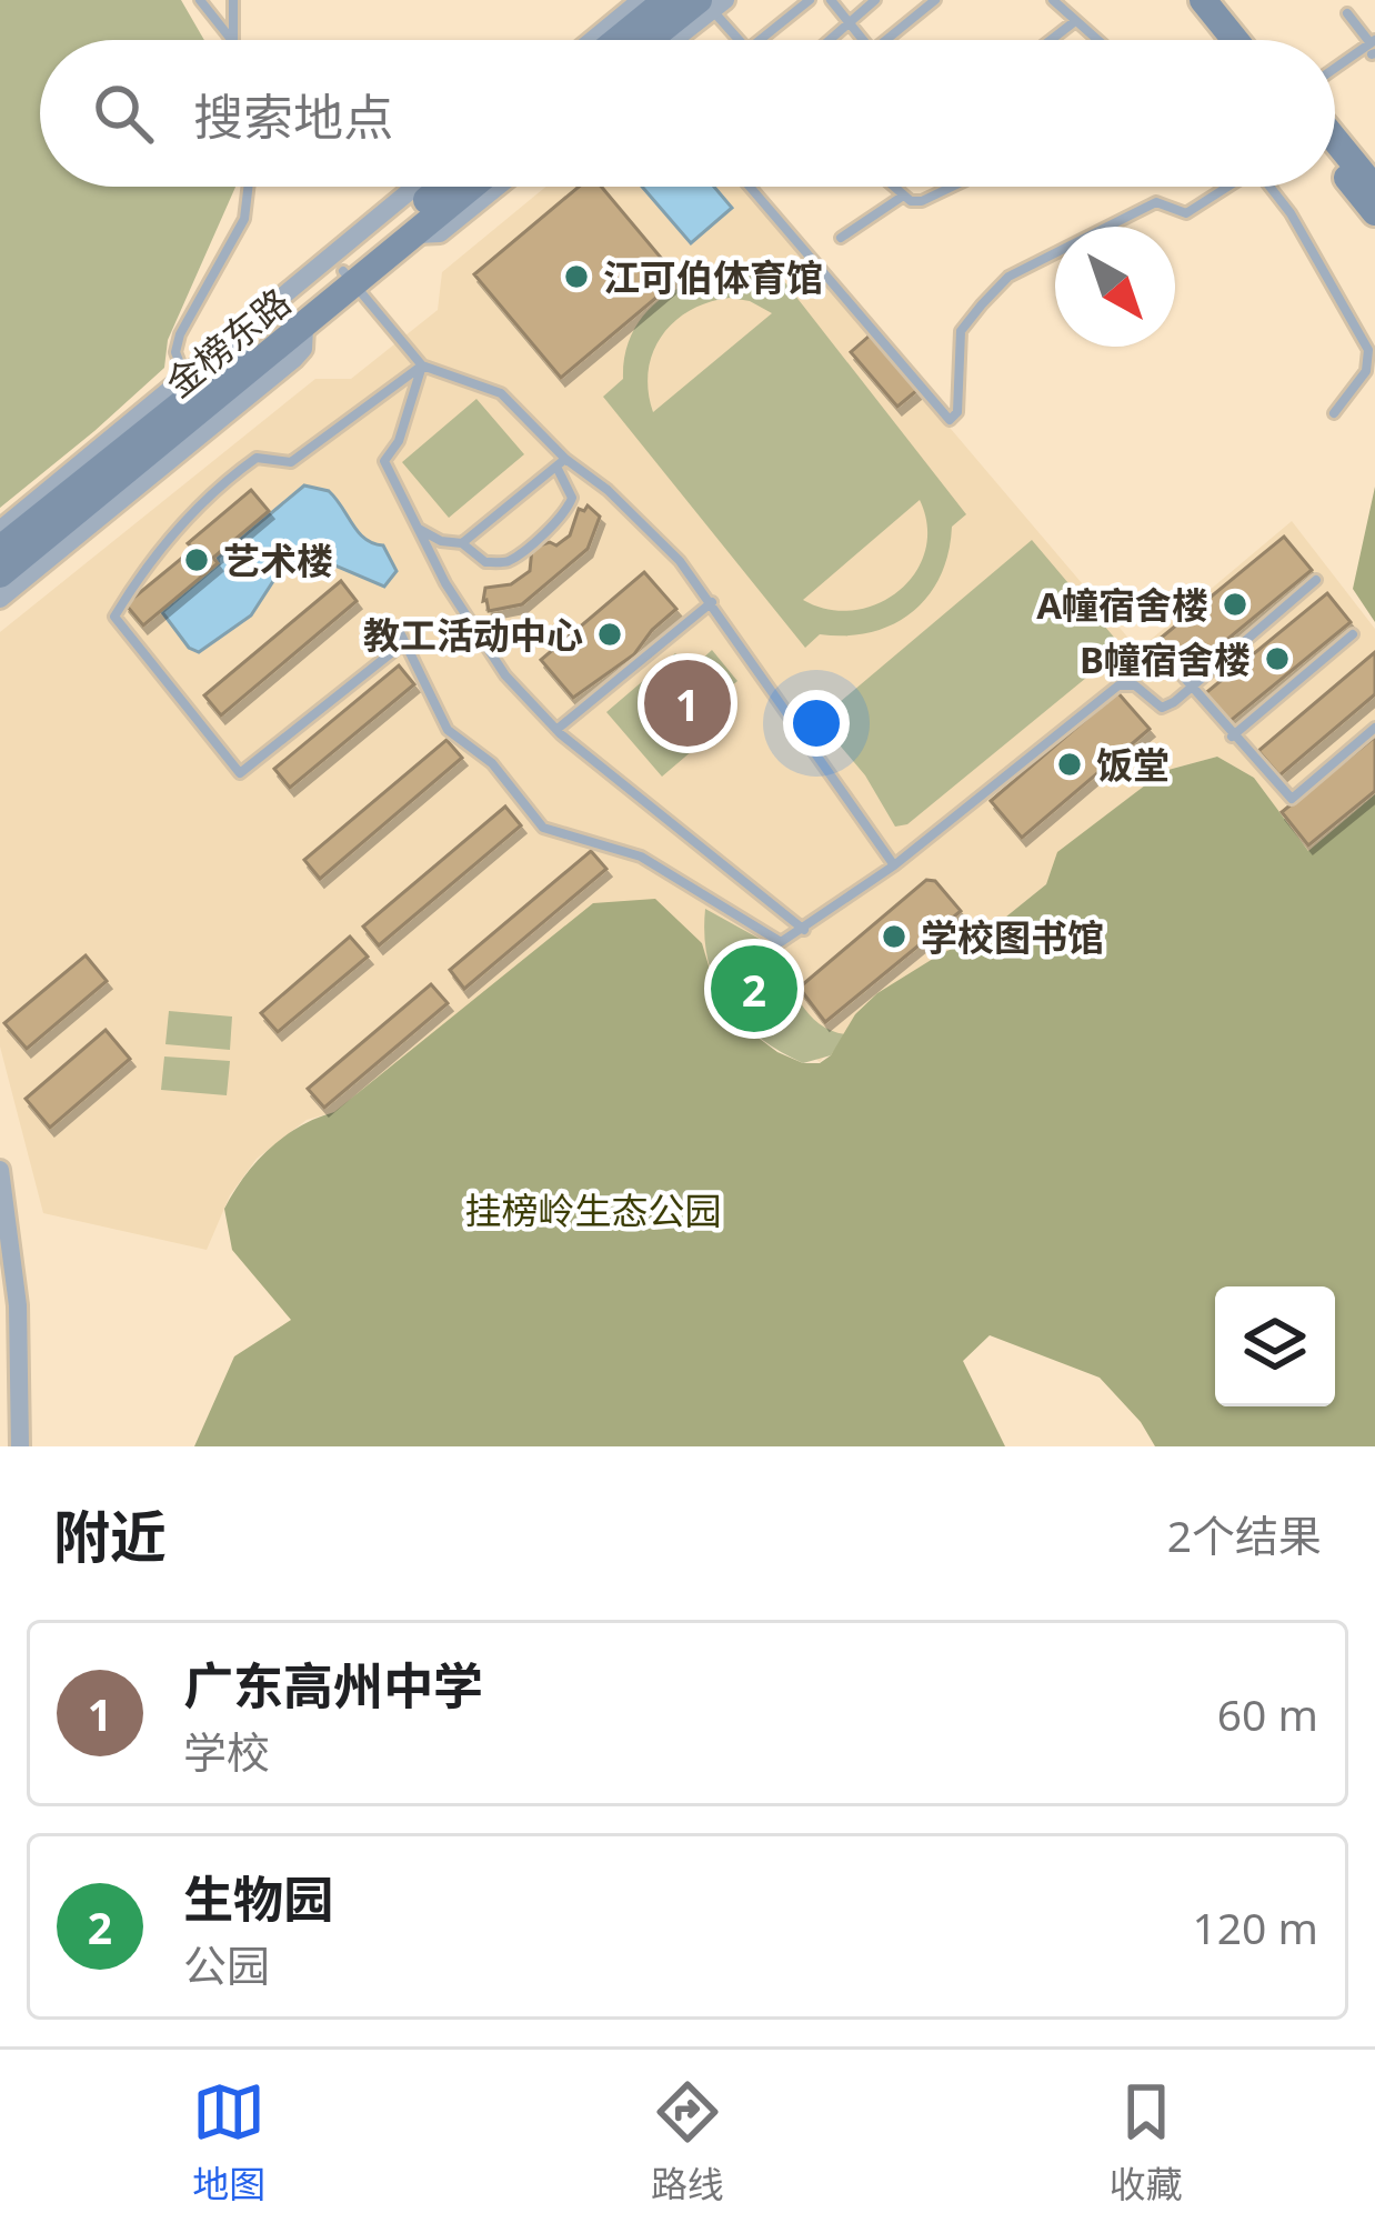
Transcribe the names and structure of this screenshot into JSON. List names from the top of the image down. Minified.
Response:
{"streets":{"street":["金榜东路"]},"parks":["挂榜岭生态公园"],"places":["江可伯体育馆","艺术楼","A幢宿舍楼","教工活动中心","B幢宿舍楼","饭堂","学校图书馆"],"north":"bottom right","page":{"search":"搜索地点","pins":["1","2"],"heading":["附近","2个结果"],"list":[{"mark":"1","name":"广东高州中学","note":"学校","value":"60 m"},{"mark":"2","name":"生物园","note":"公园","value":"120 m"}],"nav":["地图","路线","收藏"]}}
